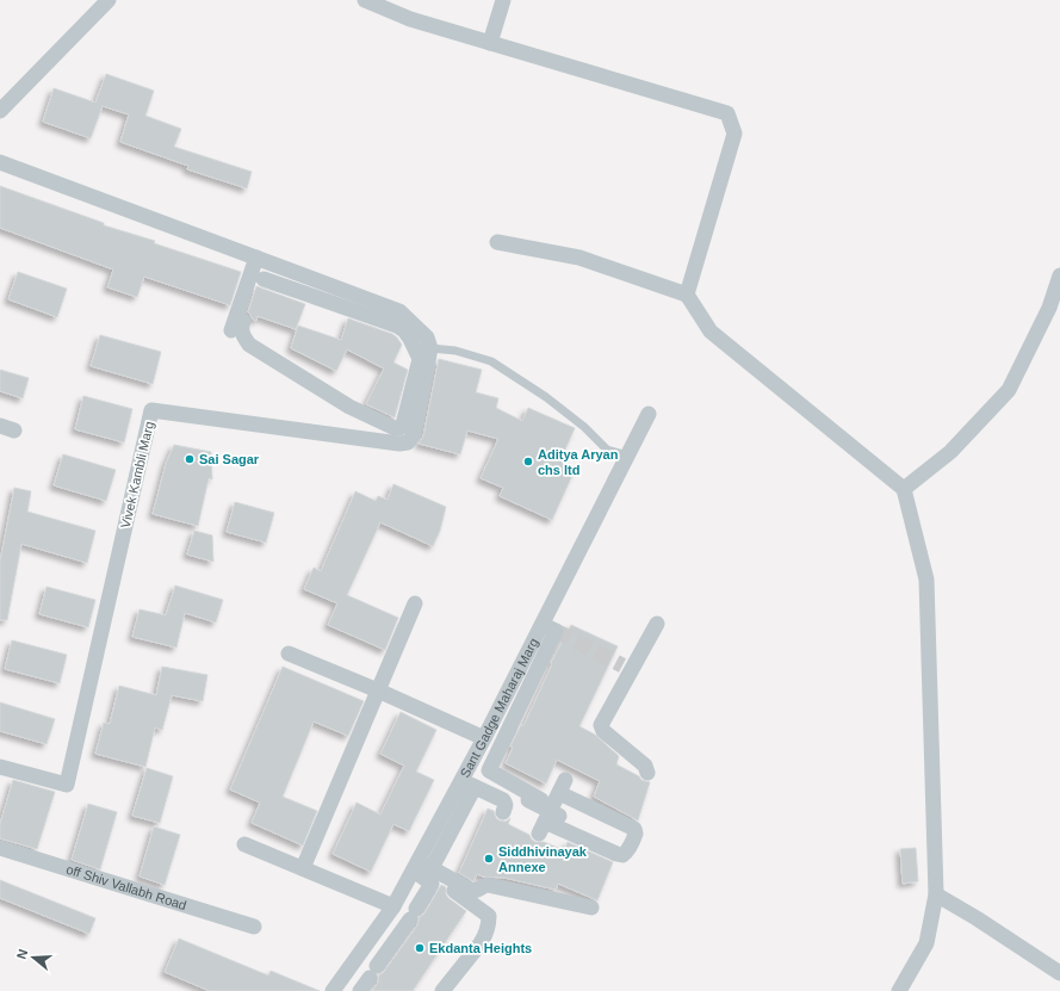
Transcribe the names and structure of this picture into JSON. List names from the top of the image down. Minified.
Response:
{"streets":{"street":["Vivek Kambli Marg","Sant Gadge Maharaj Marg","off Shiv Vallabh Road"]},"places":["Sai Sagar","Aditya Aryan chs ltd","Siddhivinayak Annexe","Ekdanta Heights"],"north":"left"}
